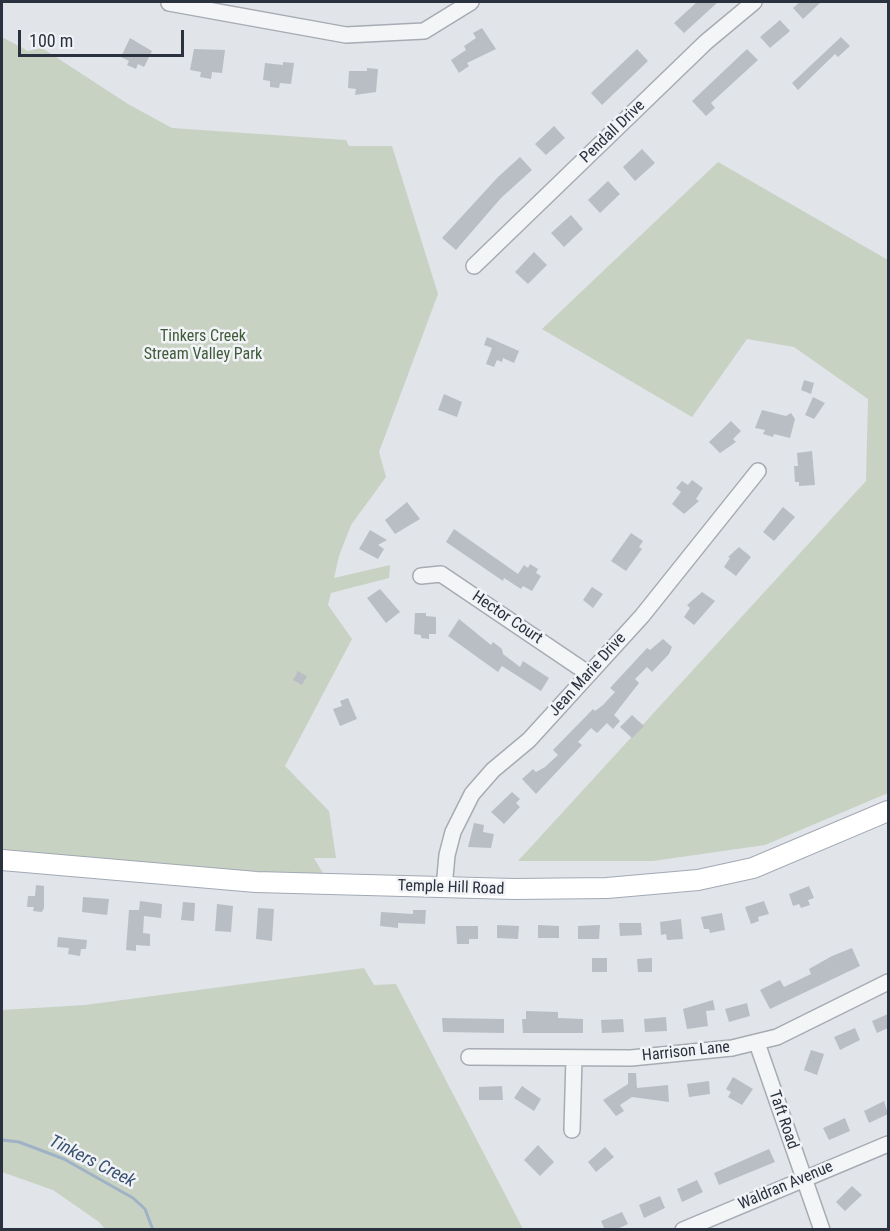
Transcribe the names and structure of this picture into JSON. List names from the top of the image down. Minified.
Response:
{"streets":{"main road":["Temple Hill Road"],"street":["Pendall Drive","Hector Court","Jean Marie Drive","Harrison Lane","Taft Road","Waldran Avenue"]},"crossings":[["Hector Court","Jean Marie Drive"],["Jean Marie Drive","Temple Hill Road"],["Harrison Lane","Taft Road"],["Taft Road","Waldran Avenue"]],"water":["Tinkers Creek"],"parks":["Tinkers Creek Stream Valley Park"],"scale_bar":"100 m"}
